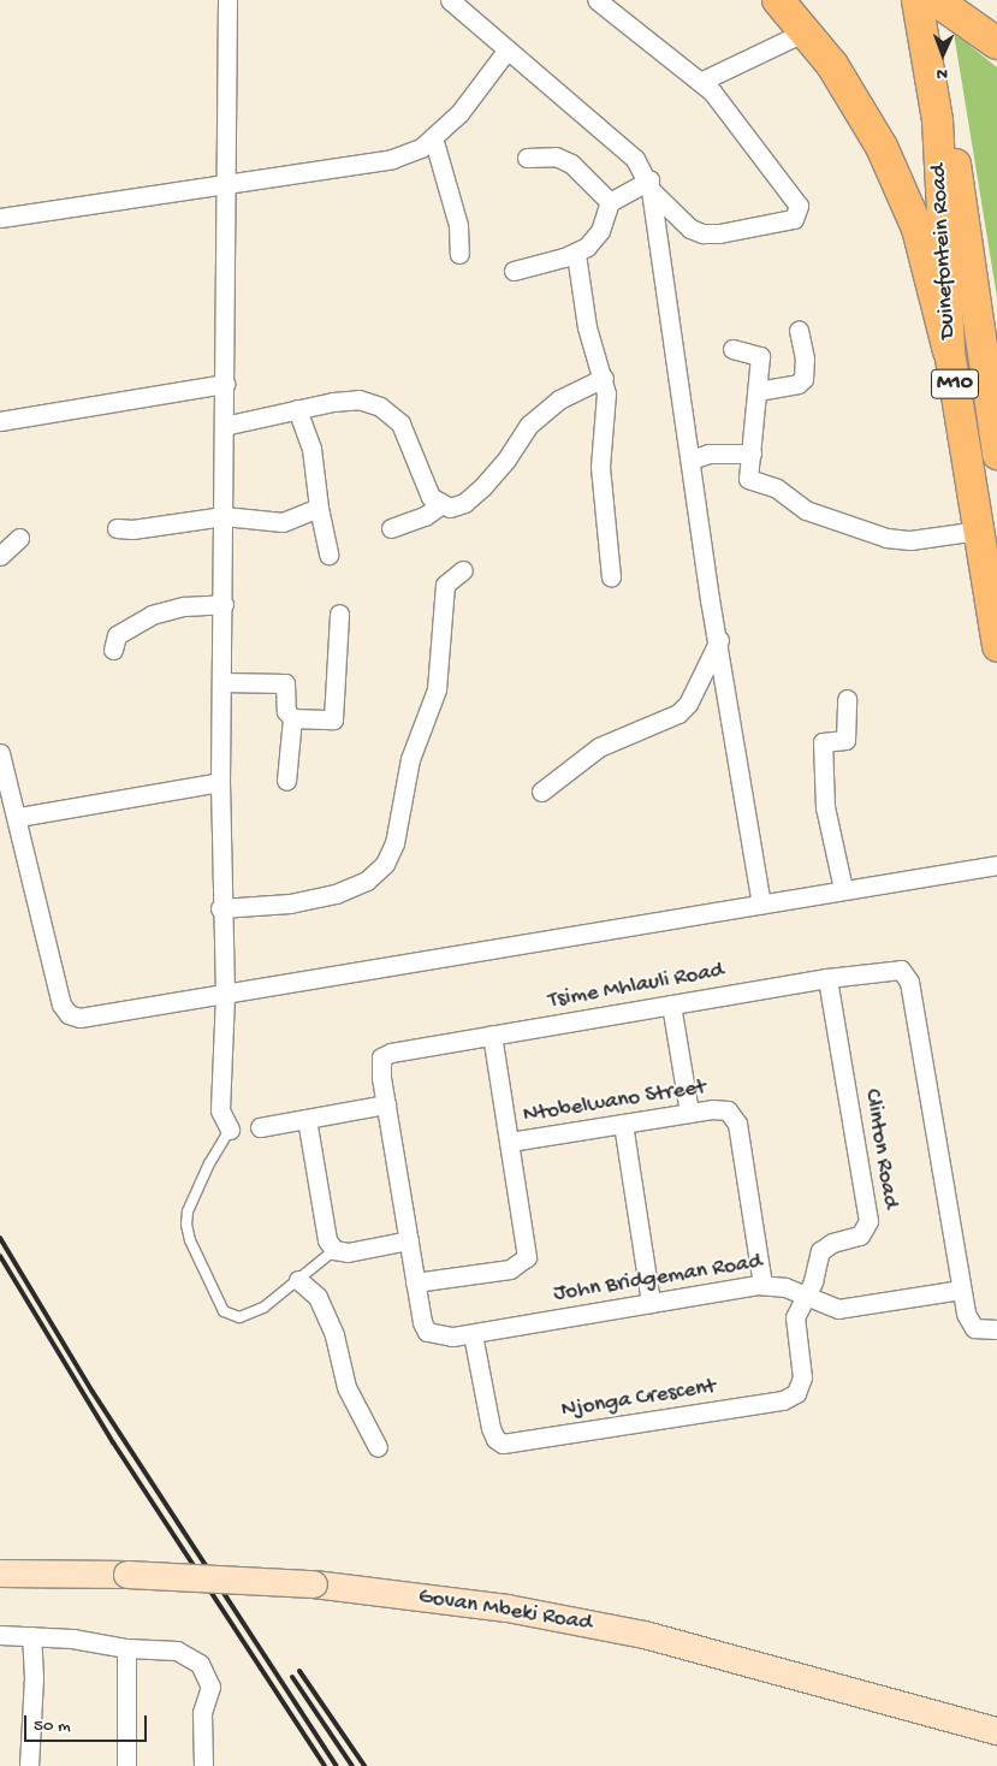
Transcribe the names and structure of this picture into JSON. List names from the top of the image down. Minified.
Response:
{"streets":{"main road":["Duinefontein Road","M10","Govan Mbeki Road"],"street":["Tsime Mhlauli Road","Ntobelwano Street","Clinton Road","John Bridgeman Road","Njonga Crescent"]},"crossings":[["Tsime Mhlauli Road","Clinton Road"],["Tsime Mhlauli Road","John Bridgeman Road"],["Tsime Mhlauli Road","Njonga Crescent"],["Ntobelwano Street","John Bridgeman Road"],["Clinton Road","John Bridgeman Road"],["Clinton Road","Njonga Crescent"],["John Bridgeman Road","Njonga Crescent"]],"scale_bar":"50 m","north":"bottom"}
